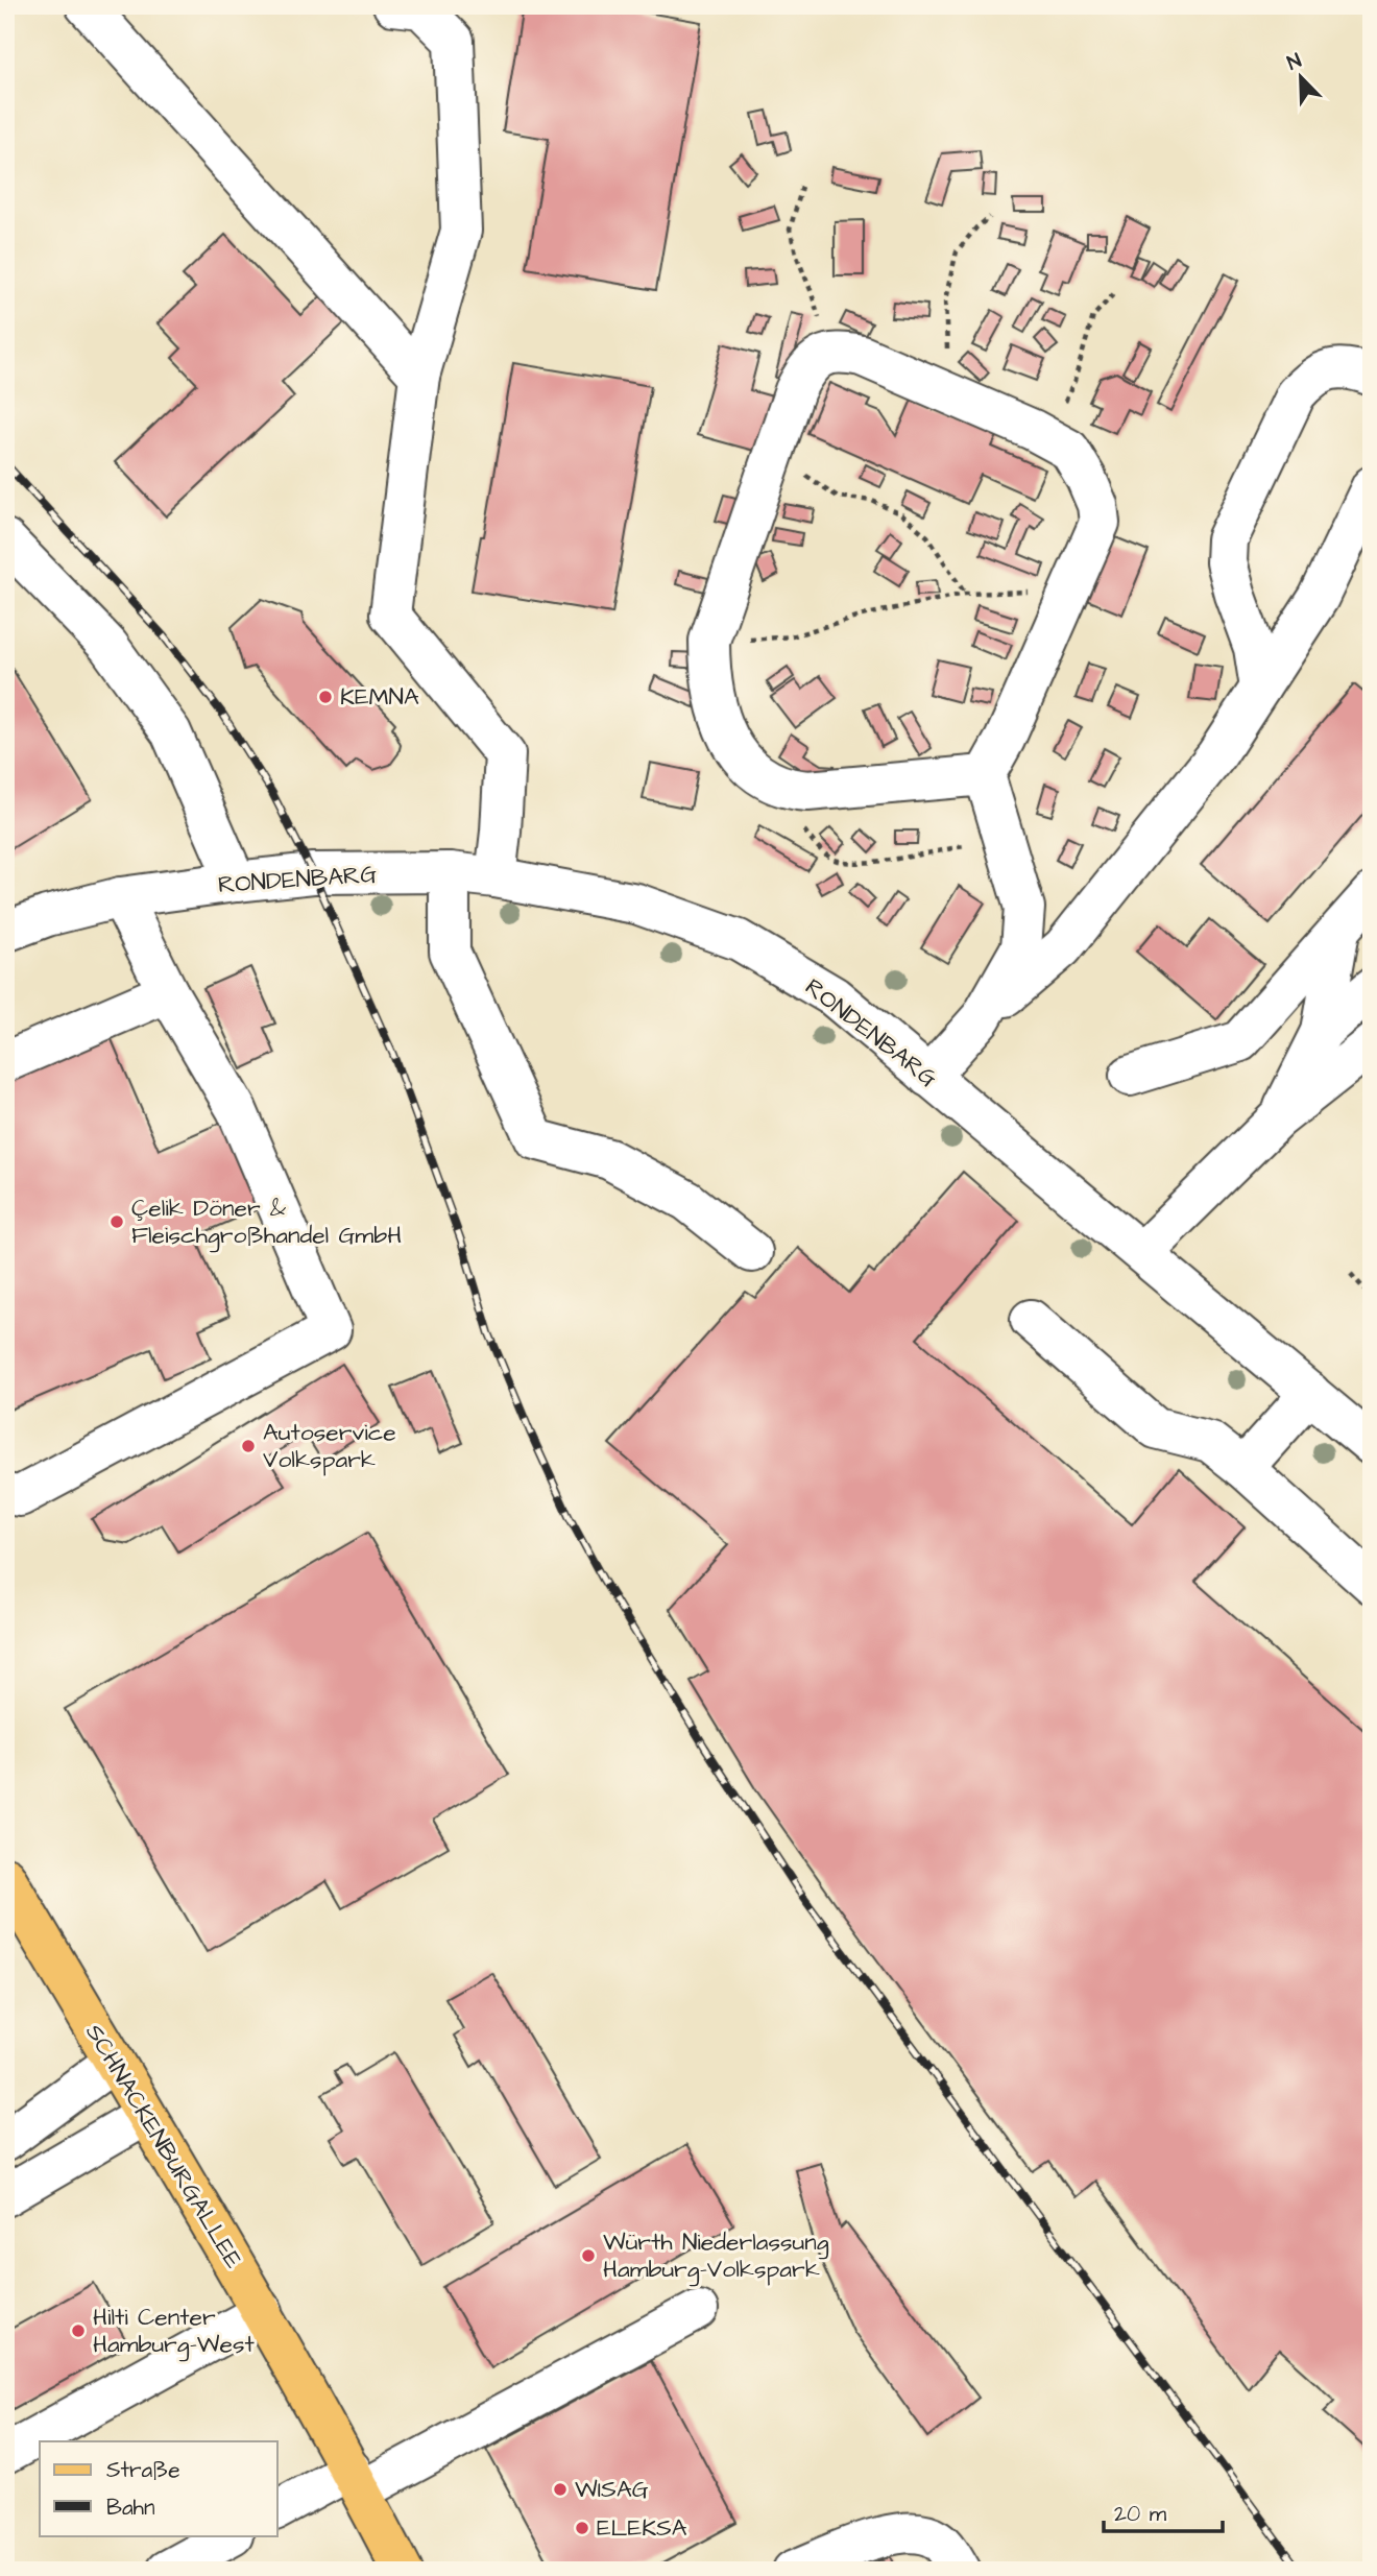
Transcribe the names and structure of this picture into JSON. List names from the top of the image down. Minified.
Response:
{"streets":{"main road":["SCHNACKENBURGALLEE"],"street":["RONDENBARG"]},"places":["KEMNA","Çelik Döner & Fleischgroßhandel GmbH","Autoservice Volkspark","Würth Niederlassung Hamburg-Volkspark","Hilti Center Hamburg-West","WISAG","ELEKSA"],"legend":["Straße","Bahn"],"scale_bar":"20 m","north":"top left"}
